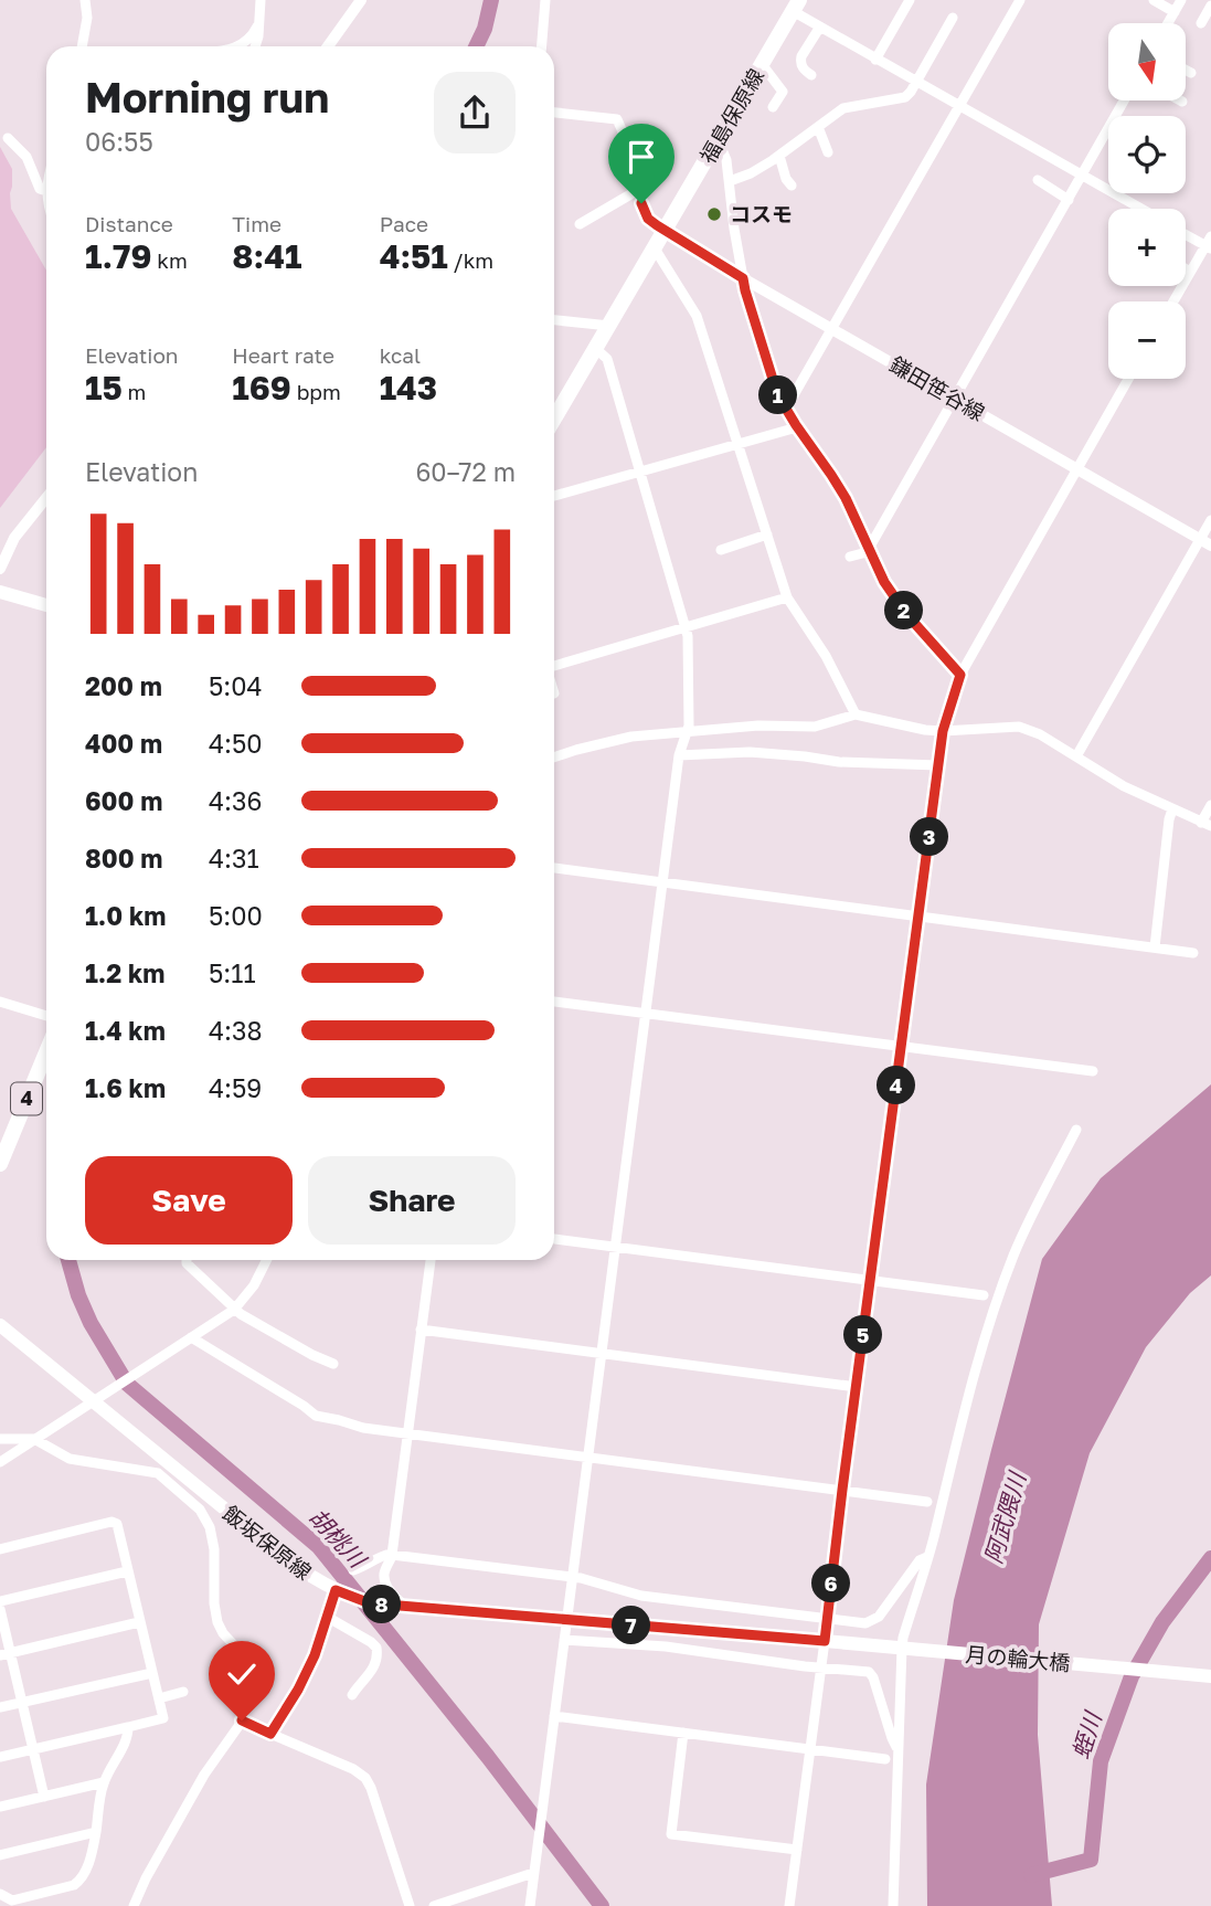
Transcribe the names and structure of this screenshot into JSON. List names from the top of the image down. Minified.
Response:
{"streets":{"main road":["福島保原線","4","飯坂保原線","月の輪大橋"],"street":["鎌田笹谷線"]},"crossings":[["福島保原線","鎌田笹谷線"],["飯坂保原線","月の輪大橋"]],"water":["阿武隈川","胡桃川","蛭川"],"places":["コスモ"],"north":"bottom","page":{"map_buttons":["+","−"],"heading":["Morning run","06:55"],"stats":[["Distance","1.79 km"],["Time","8:41"],["Pace","4:51 /km"],["Elevation","15 m"],["Heart rate","169 bpm"],["kcal","143"]],"pins":["1","2","3","4","5","6","8","7"],"chart":["Elevation","60–72 m"],"list":[{"name":"200 m","note":"5:04"},{"name":"400 m","note":"4:50"},{"name":"600 m","note":"4:36"},{"name":"800 m","note":"4:31"},{"name":"1.0 km","note":"5:00"},{"name":"1.2 km","note":"5:11"},{"name":"1.4 km","note":"4:38"},{"name":"1.6 km","note":"4:59"}],"buttons":["Save","Share"]}}
